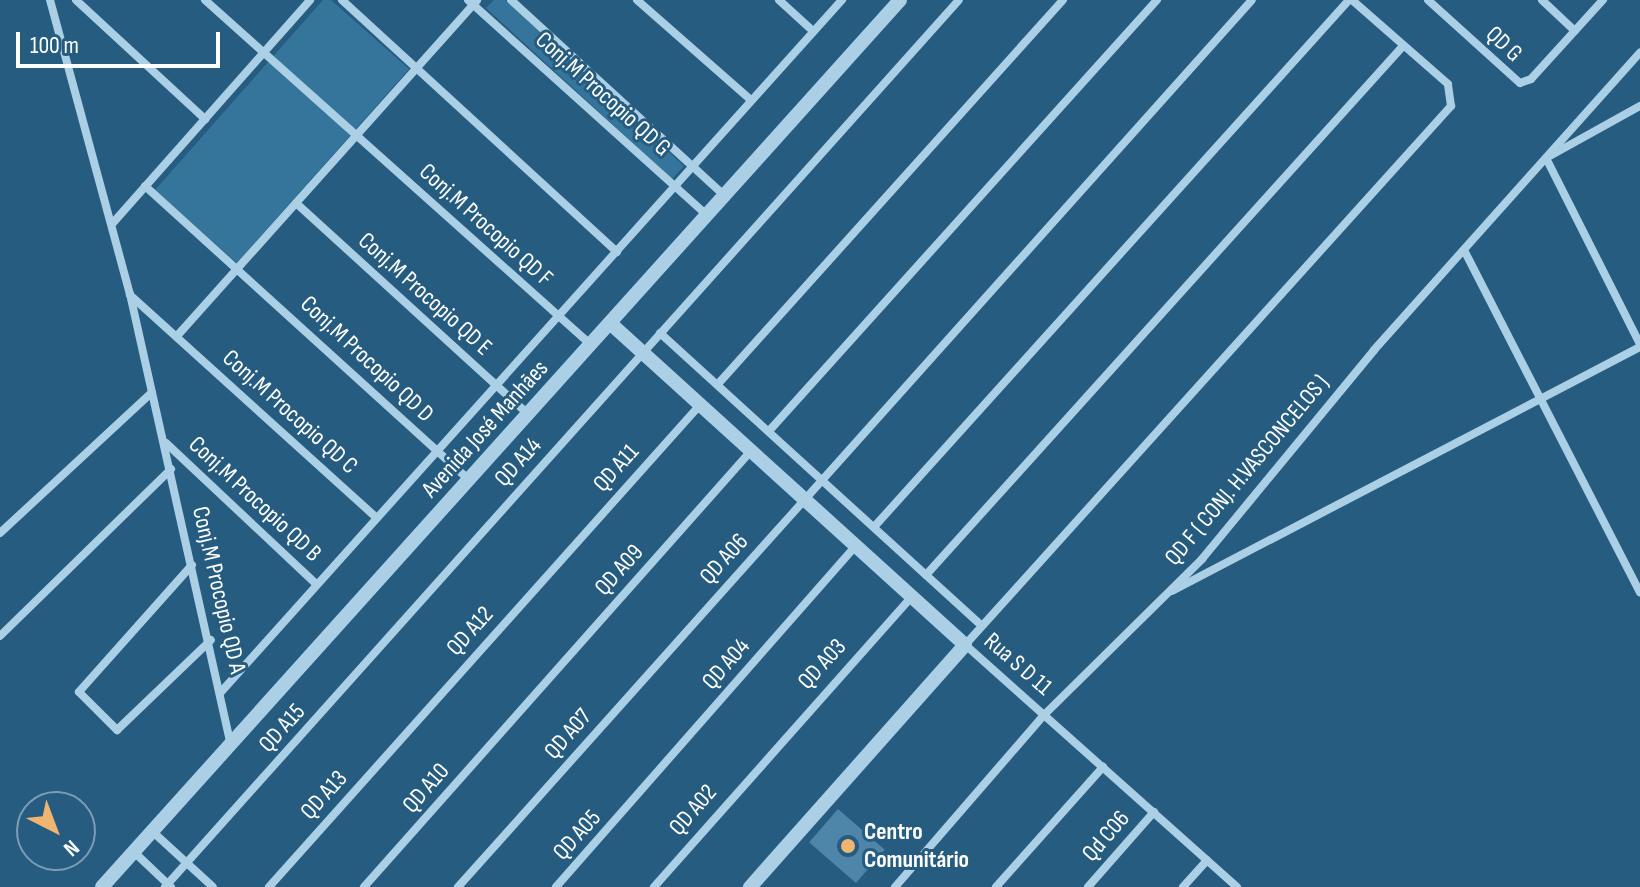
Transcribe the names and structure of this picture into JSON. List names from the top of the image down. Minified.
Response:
{"streets":{"street":["QD G","Conj.M Procopio QD G","Conj.M Procopio QD F","Conj.M Procopio QD E","Conj.M Procopio QD D","Conj.M Procopio QD C","Avenida José Manhães","QD A14","QD A11","QD F ( CONJ. H.VASCONCELOS )","Conj.M Procopio QD B","QD A06","QD A09","Conj.M Procopio QD A","QD A12","QD A04","QD A03","Rua S D 11","QD A15","QD A07","QD A10","QD A13","QD A02","QD A05","Qd C06"]},"crossings":[["Conj.M Procopio QD G","Avenida José Manhães"],["Conj.M Procopio QD F","Avenida José Manhães"],["Conj.M Procopio QD E","Avenida José Manhães"],["Conj.M Procopio QD D","Avenida José Manhães"],["Conj.M Procopio QD C","Conj.M Procopio QD A"],["Avenida José Manhães","Conj.M Procopio QD A"],["QD A14","QD A15"],["QD A11","QD A12"],["QD F ( CONJ. H.VASCONCELOS )","Rua S D 11"],["Conj.M Procopio QD B","Conj.M Procopio QD A"],["QD A06","QD A07"],["QD A09","QD A10"],["QD A12","QD A13"],["QD A04","QD A05"],["QD A03","QD A02"],["Rua S D 11","Qd C06"]],"places":["Centro Comunitário"],"scale_bar":"100 m","north":"bottom right"}
